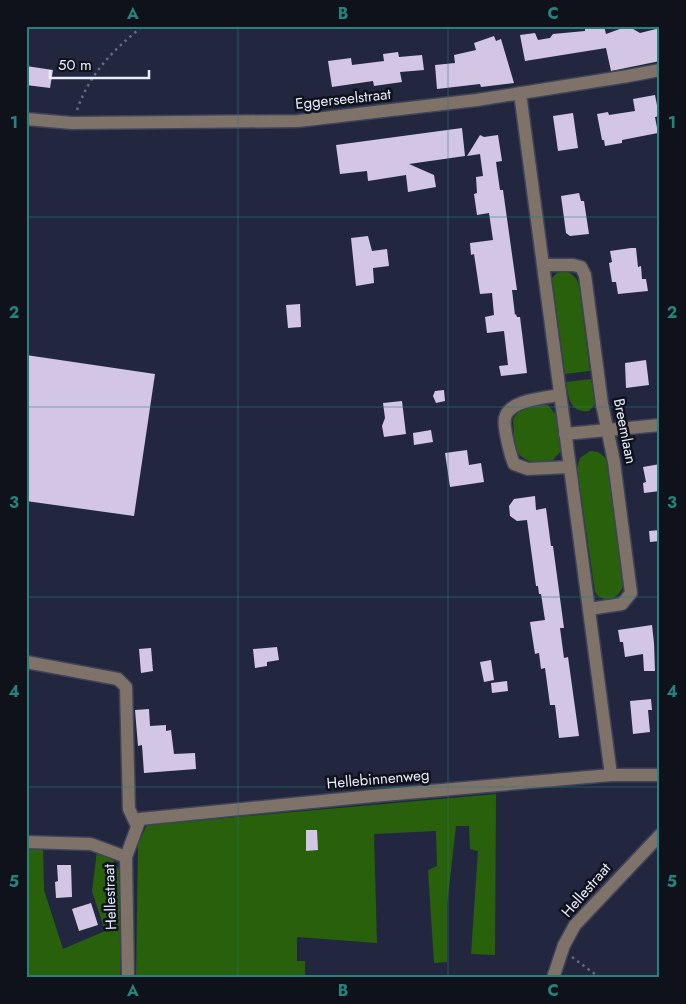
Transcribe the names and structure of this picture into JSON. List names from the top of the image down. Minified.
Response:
{"streets":{"street":["Eggerseelstraat","Breemlaan","Hellebinnenweg","Hellestraat"]},"scale_bar":"50 m","grid":{"columns":["A","B","C"],"rows":["1","2","3","4","5"]}}
